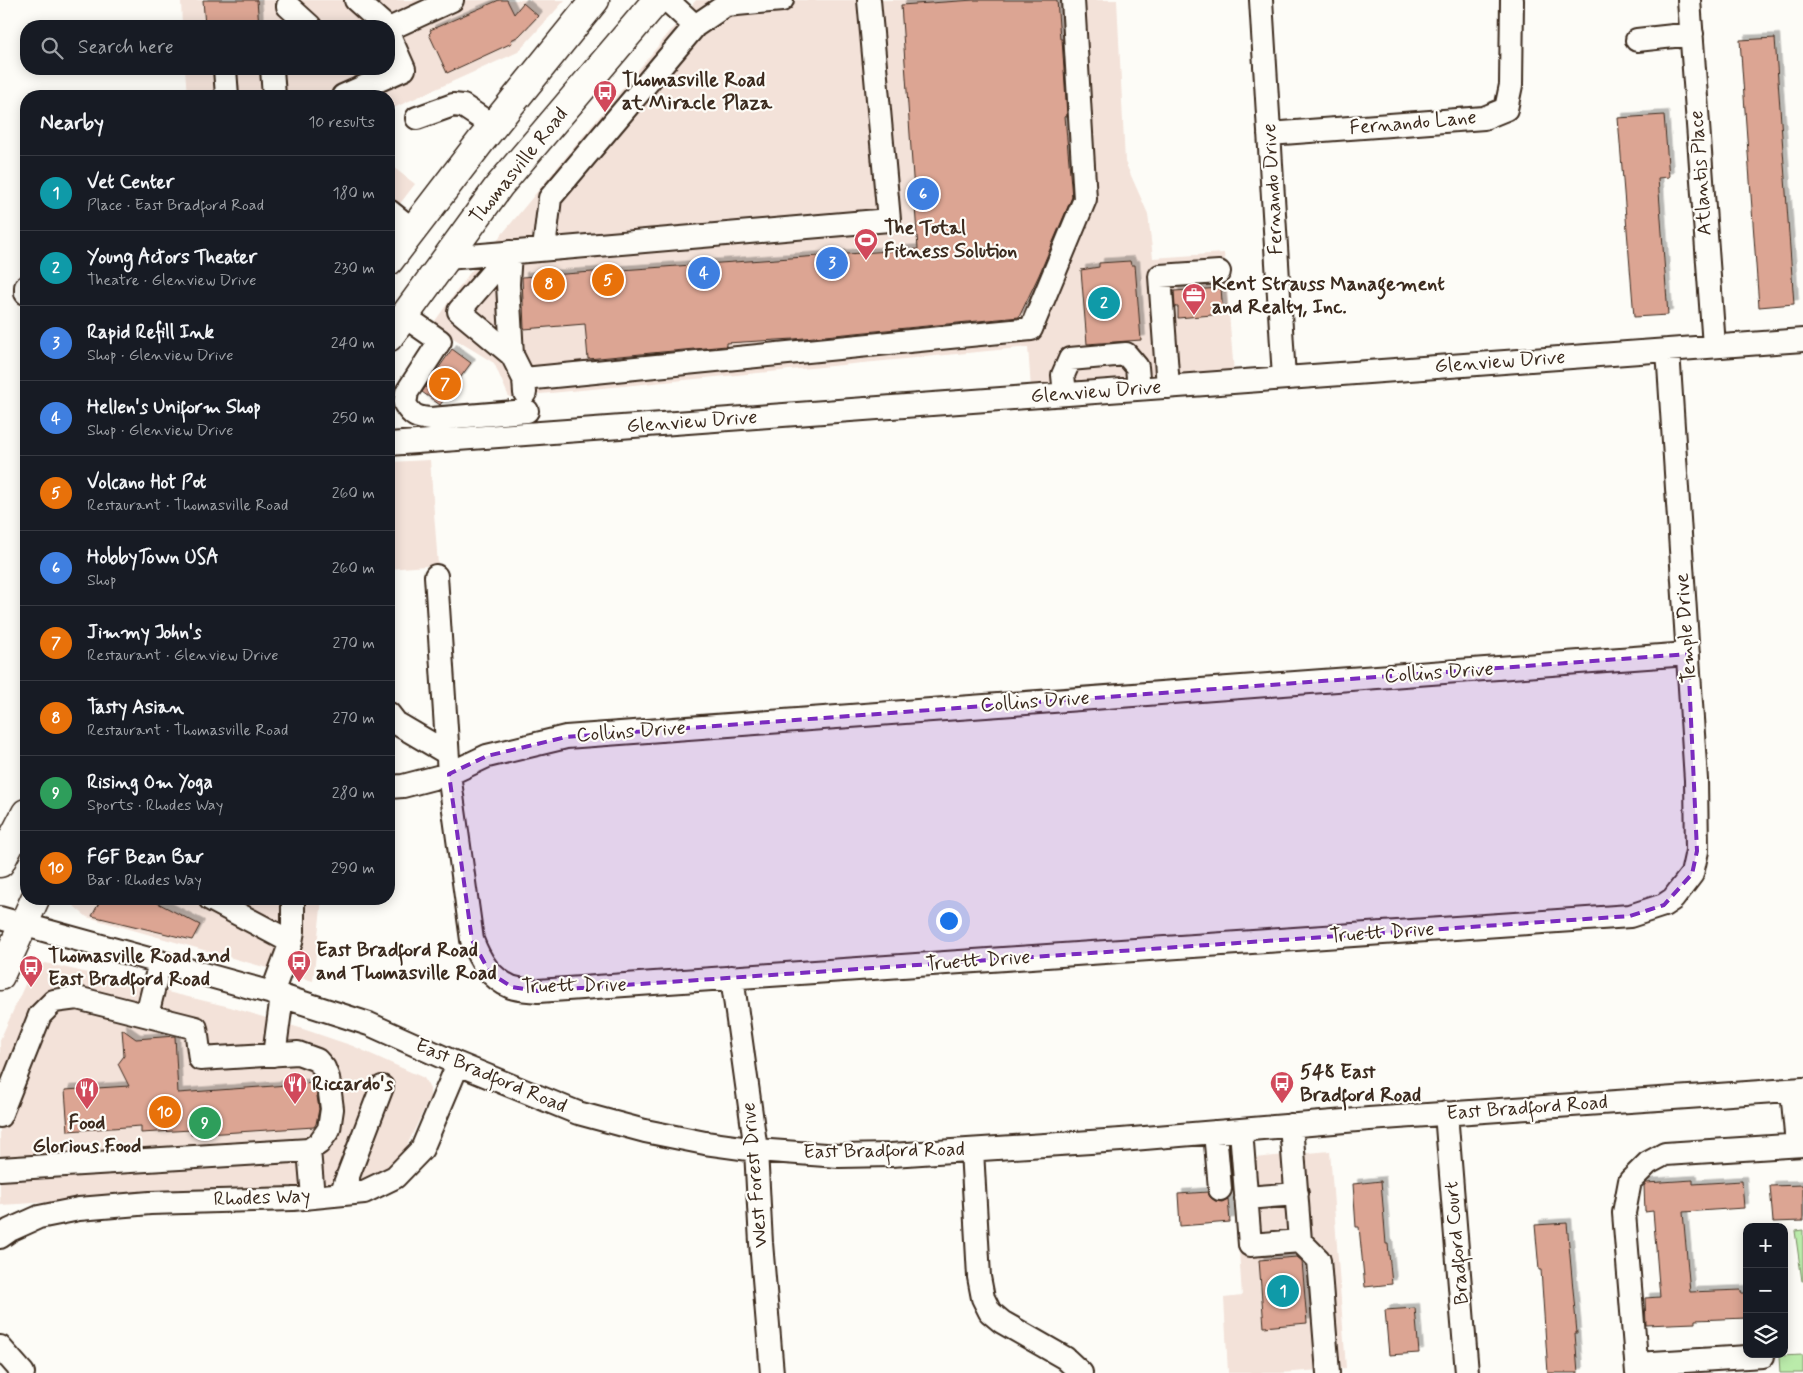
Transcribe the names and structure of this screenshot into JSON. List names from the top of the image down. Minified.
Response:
{"streets":{"main road":["Thomasville Road"],"street":["Fernando Lane","Atlantis Place","Fernando Drive","Glenview Drive","Temple Drive","Collins Drive","Truett Drive","East Bradford Road","West Forest Drive","Rhodes Way","Bradford Court"]},"crossings":[["Fernando Lane","Fernando Drive"],["Atlantis Place","Glenview Drive"],["Fernando Drive","Glenview Drive"],["Glenview Drive","Temple Drive"],["Temple Drive","Collins Drive"],["Temple Drive","Truett Drive"],["Collins Drive","Truett Drive"],["Truett Drive","West Forest Drive"],["East Bradford Road","West Forest Drive"],["East Bradford Road","Rhodes Way"],["East Bradford Road","Bradford Court"]],"places":{"bus stop":["Thomasville Road at Miracle Plaza","East Bradford Road and Thomasville Road","Thomasville Road and East Bradford Road","548 East Bradford Road"],"sports":["The Total Fitness Solution"],"office":["Kent Strauss Management and Realty, Inc."],"restaurant":["Riccardo's","Food Glorious Food"]},"page":{"search":"Search here","heading":["Nearby","10 results"],"list":[{"mark":"1","name":"Vet Center","note":"Place · East Bradford Road","value":"180 m"},{"mark":"2","name":"Young Actors Theater","note":"Theatre · Glenview Drive","value":"230 m"},{"mark":"3","name":"Rapid Refill Ink","note":"Shop · Glenview Drive","value":"240 m"},{"mark":"4","name":"Hellen's Uniform Shop","note":"Shop · Glenview Drive","value":"250 m"},{"mark":"5","name":"Volcano Hot Pot","note":"Restaurant · Thomasville Road","value":"260 m"},{"mark":"6","name":"HobbyTown USA","note":"Shop","value":"260 m"},{"mark":"7","name":"Jimmy John's","note":"Restaurant · Glenview Drive","value":"270 m"},{"mark":"8","name":"Tasty Asian","note":"Restaurant · Thomasville Road","value":"270 m"},{"mark":"9","name":"Rising Om Yoga","note":"Sports · Rhodes Way","value":"280 m"},{"mark":"10","name":"FGF Bean Bar","note":"Bar · Rhodes Way","value":"290 m"}],"pins":["6","3","4","5","8","2","7","10","9","1"],"map_buttons":["+","−"]}}
